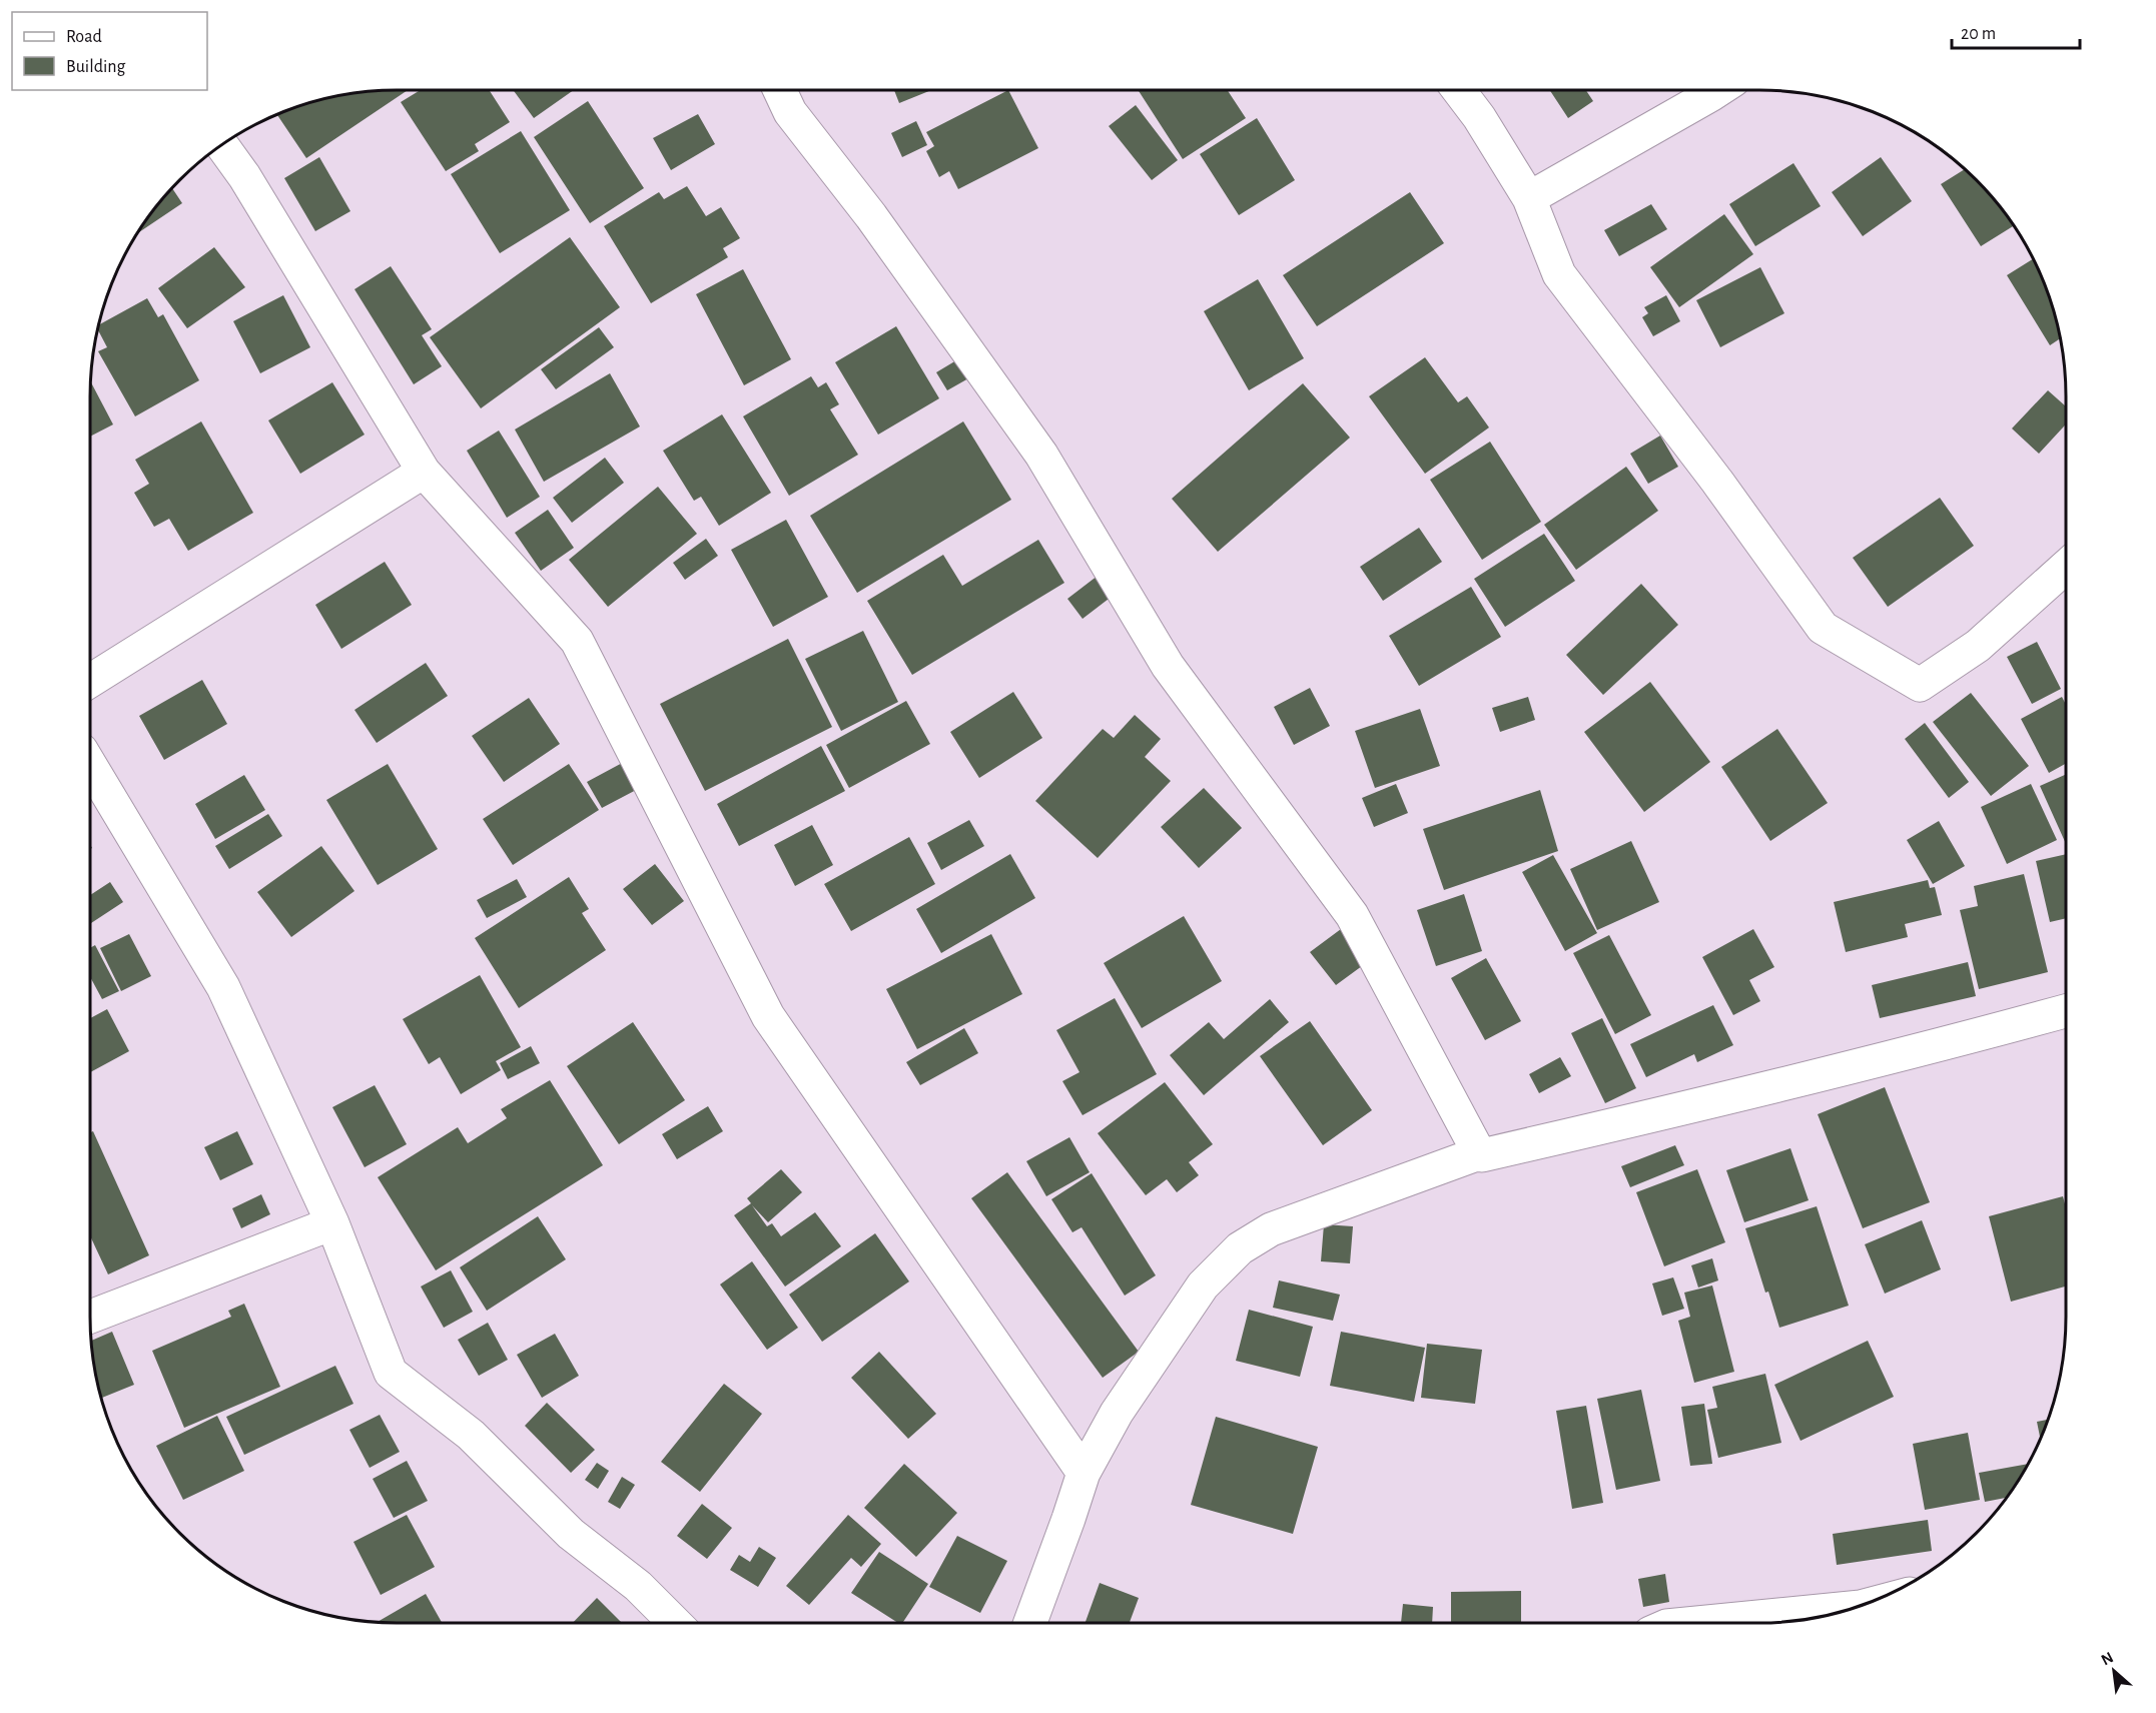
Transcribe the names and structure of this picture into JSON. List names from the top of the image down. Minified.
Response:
{"legend":["Road","Building"],"scale_bar":"20 m","north":"top left"}
